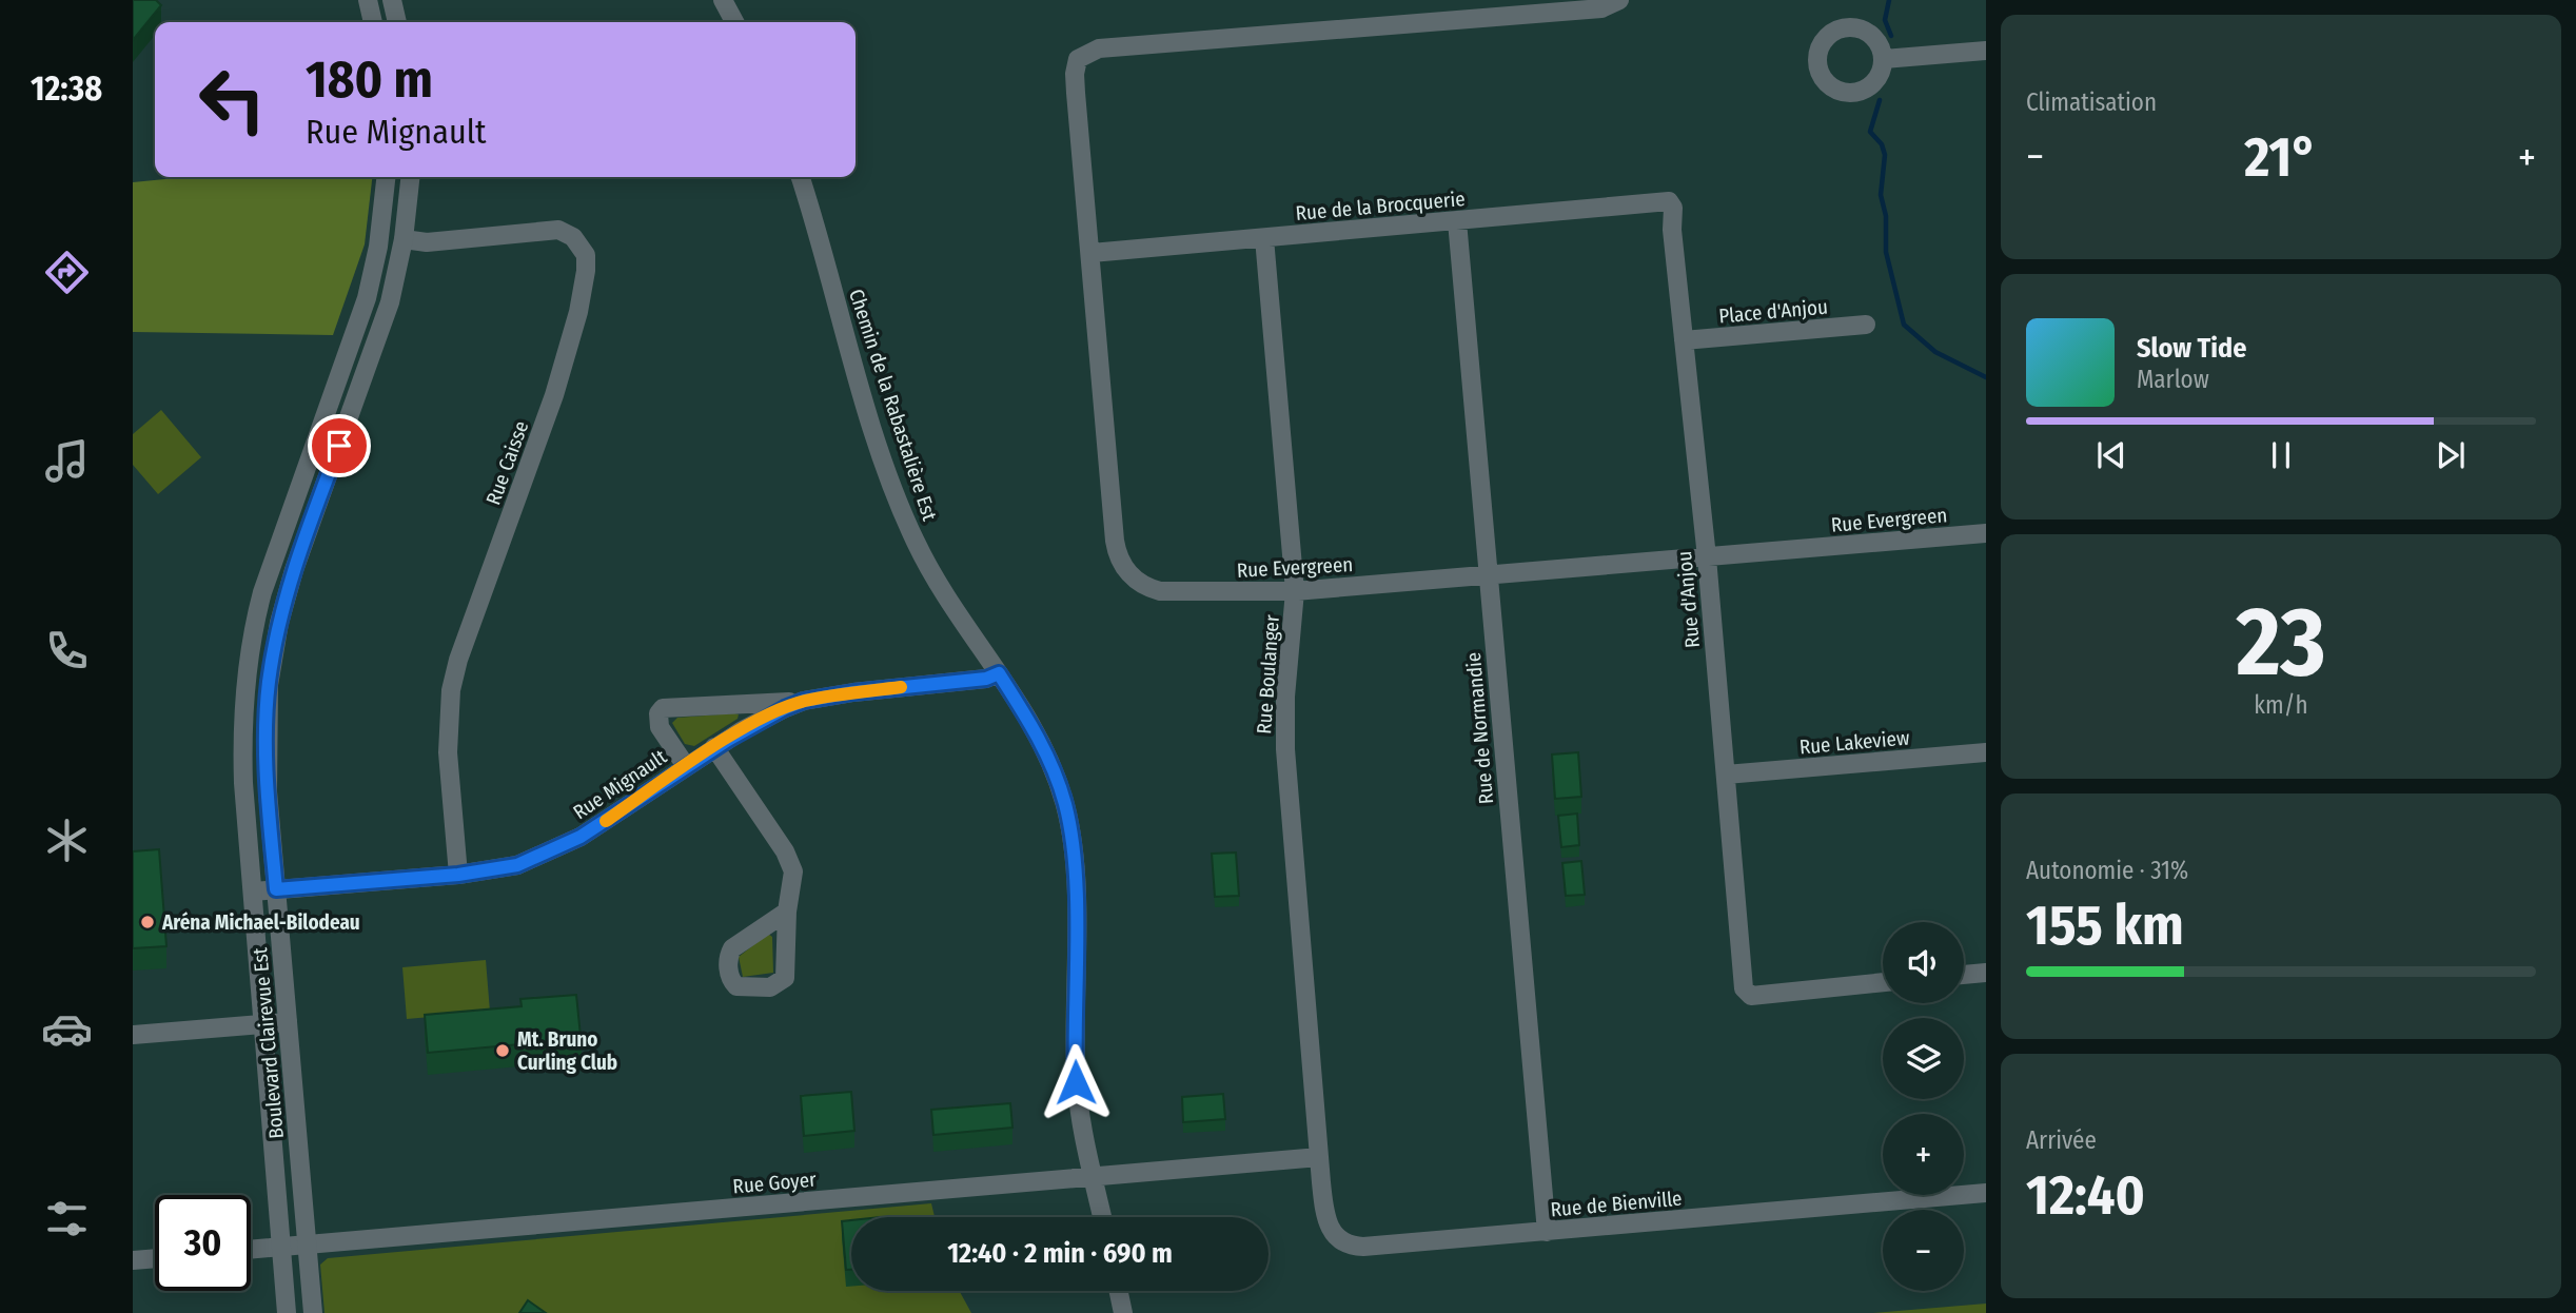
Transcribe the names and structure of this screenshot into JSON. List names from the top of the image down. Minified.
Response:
{"streets":{"street":["Rue de la Brocquerie","Place d'Anjou","Chemin de la Rabastalière Est","Rue Caisse","Rue Evergreen","Rue d'Anjou","Rue Boulanger","Rue de Normandie","Rue Lakeview","Rue Mignault","Boulevard Clairevue Est","Rue Goyer","Rue de Bienville"]},"crossings":[["Rue de la Brocquerie","Rue Evergreen"],["Rue de la Brocquerie","Rue d'Anjou"],["Rue de la Brocquerie","Rue Boulanger"],["Rue de la Brocquerie","Rue de Normandie"],["Place d'Anjou","Rue d'Anjou"],["Chemin de la Rabastalière Est","Rue Mignault"],["Chemin de la Rabastalière Est","Rue Goyer"],["Rue Caisse","Rue Mignault"],["Rue Caisse","Boulevard Clairevue Est"],["Rue Evergreen","Rue d'Anjou"],["Rue Evergreen","Rue Boulanger"],["Rue Evergreen","Rue de Normandie"],["Rue d'Anjou","Rue Lakeview"],["Rue Boulanger","Rue Goyer"],["Rue Boulanger","Rue de Bienville"],["Rue de Normandie","Rue de Bienville"],["Rue Mignault","Boulevard Clairevue Est"],["Boulevard Clairevue Est","Rue Goyer"],["Rue Goyer","Rue de Bienville"]],"places":["Aréna Michael-Bilodeau","Mt. Bruno Curling Club"],"page":{"tabs":"12:38","tile":["Climatisation",["23","km/h"],["Autonomie · 31%","155 km"],["Arrivée","12:40"]],"turn":["180 m","Rue Mignault"],"heat":["−","21°","+"],"song":["Slow Tide","Marlow"],"map_buttons":["+","−"],"limit":"30","trip":"12:40 · 2 min · 690 m"}}
